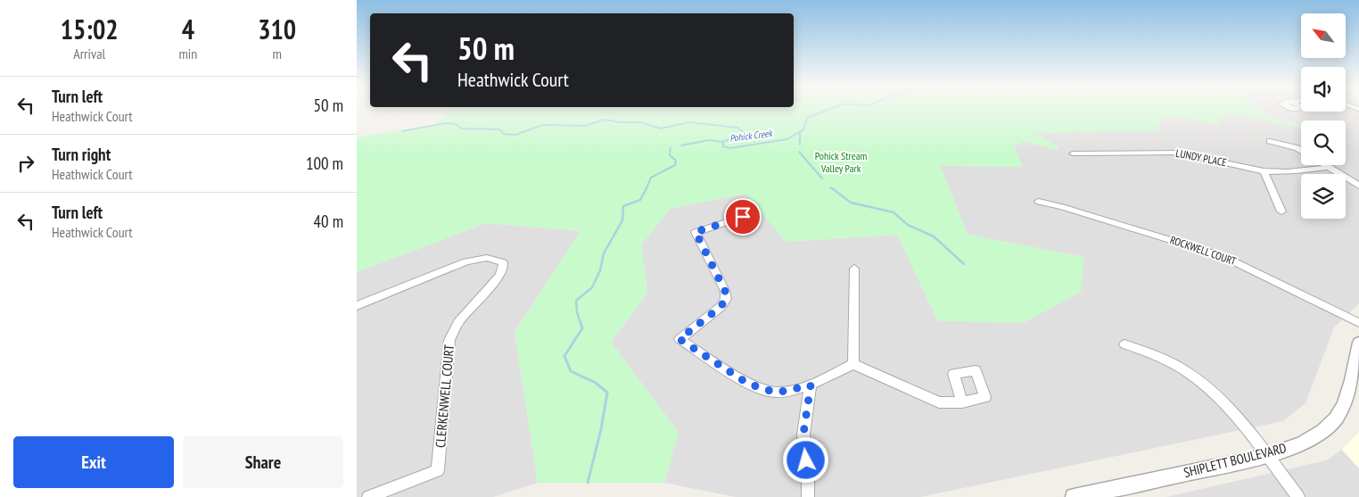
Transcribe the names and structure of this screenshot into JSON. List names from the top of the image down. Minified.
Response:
{"streets":{"street":["LUNDY PLACE","ROCKWELL COURT","CLERKENWELL COURT","SHIPLETT BOULEVARD"]},"water":["Pohick Creek"],"parks":["Pohick Stream Valley Park"],"north":"top left","page":{"eta":["15:02","Arrival","4","min","310","m"],"turn":["50 m","Heathwick Court"],"list":[{"name":"Turn left","note":"Heathwick Court","value":"50 m"},{"name":"Turn right","note":"Heathwick Court","value":"100 m"},{"name":"Turn left","note":"Heathwick Court","value":"40 m"}],"buttons":["Exit","Share"]}}
